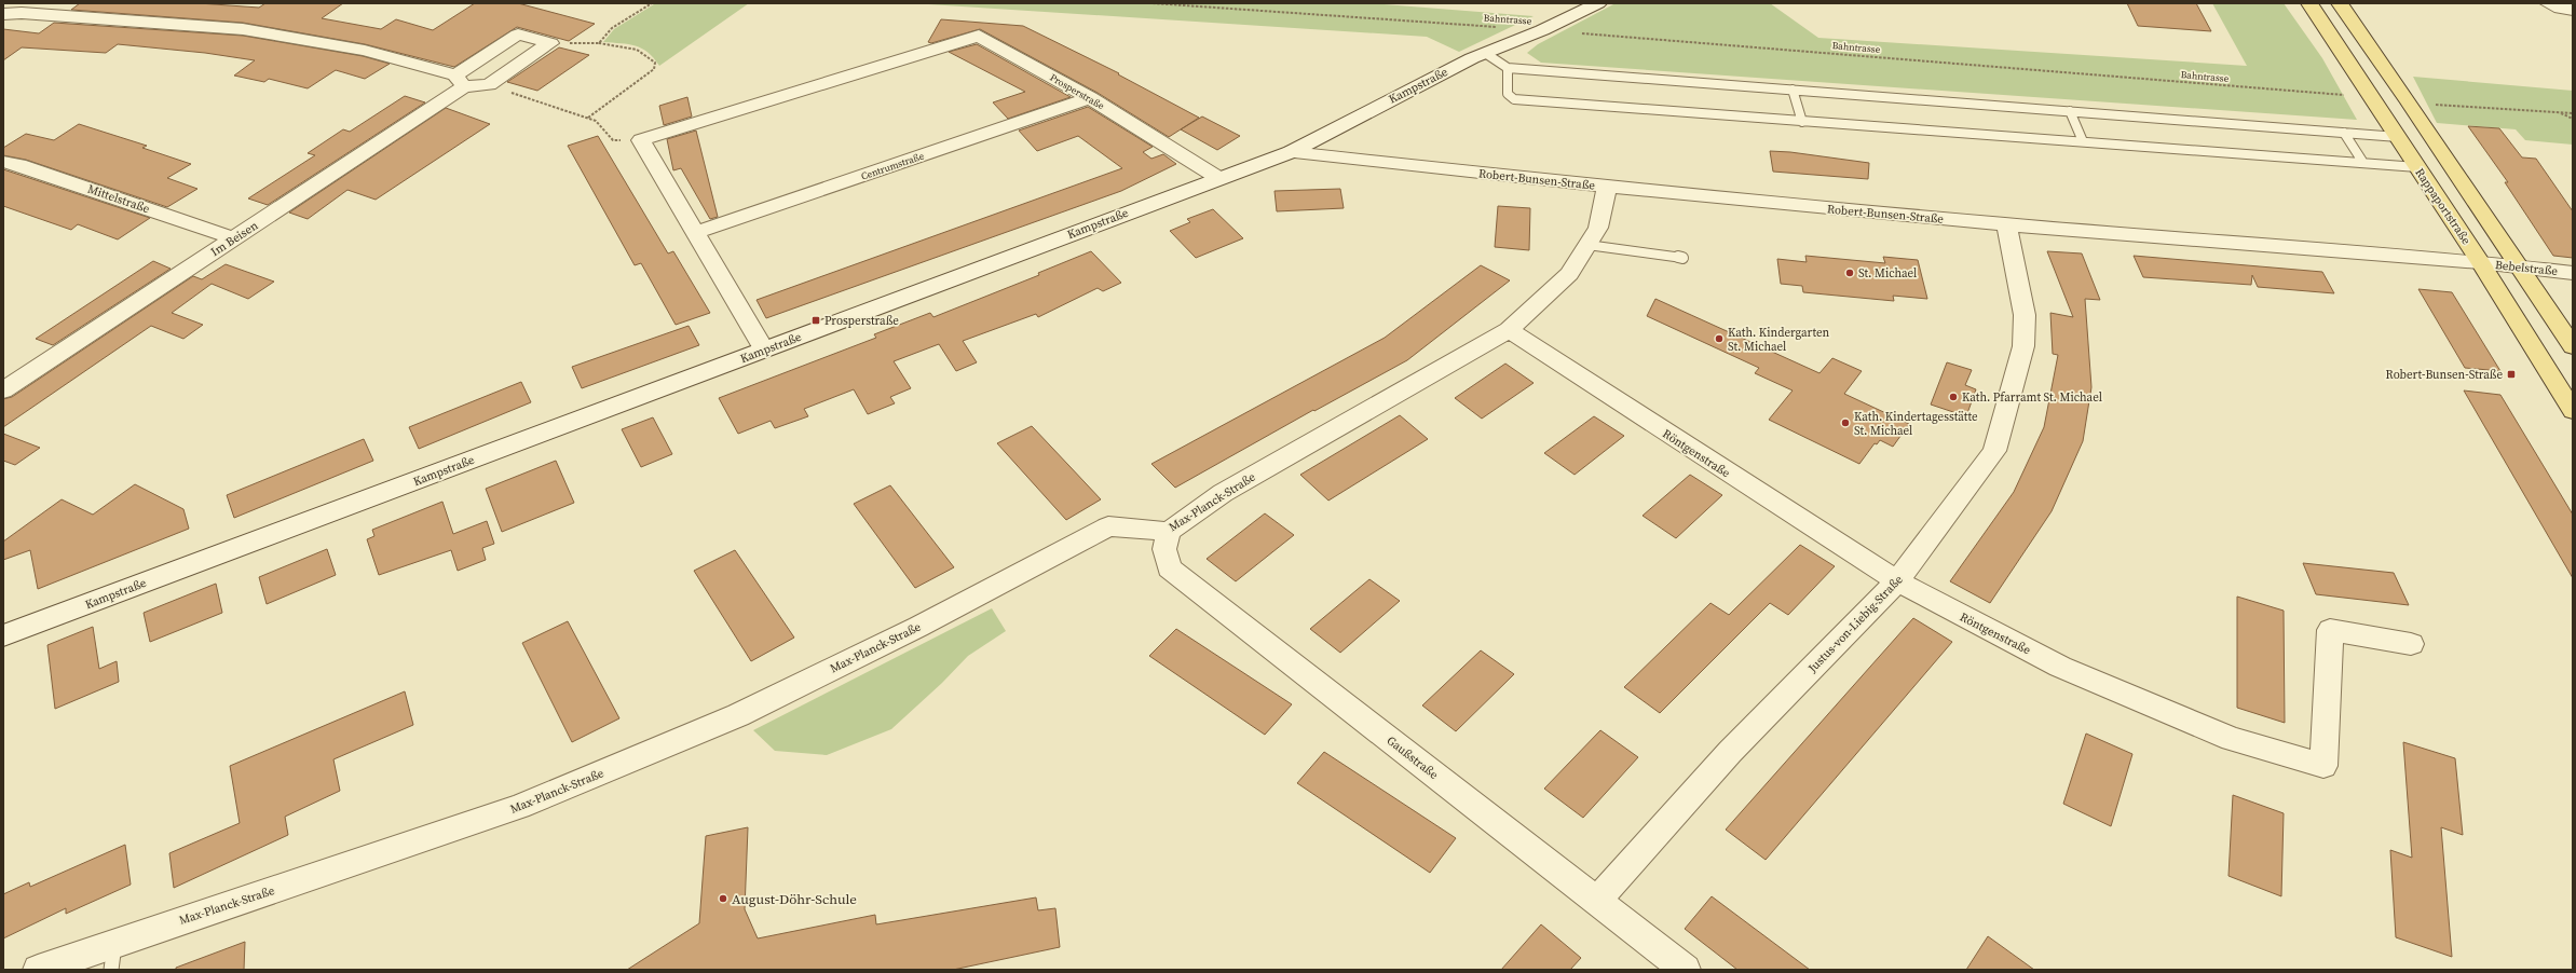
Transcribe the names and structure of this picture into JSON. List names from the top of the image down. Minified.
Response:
{"streets":{"main road":["Rappaportstraße"],"street":["Kampstraße","Prosperstraße","Centrumstraße","Robert-Bunsen-Straße","Mittelstraße","Im Beisen","Bebelstraße","Röntgenstraße","Max-Planck-Straße","Justus-von-Liebig-Straße","Gaußstraße"],"path":["Bahntrasse"]},"crossings":[["Bahntrasse","Kampstraße"],["Bahntrasse","Rappaportstraße"],["Kampstraße","Prosperstraße"],["Kampstraße","Robert-Bunsen-Straße"],["Prosperstraße","Centrumstraße"],["Robert-Bunsen-Straße","Rappaportstraße"],["Robert-Bunsen-Straße","Bebelstraße"],["Robert-Bunsen-Straße","Max-Planck-Straße"],["Robert-Bunsen-Straße","Justus-von-Liebig-Straße"],["Mittelstraße","Im Beisen"],["Rappaportstraße","Bebelstraße"],["Röntgenstraße","Max-Planck-Straße"],["Röntgenstraße","Justus-von-Liebig-Straße"],["Max-Planck-Straße","Gaußstraße"],["Justus-von-Liebig-Straße","Gaußstraße"]],"places":{"other":["St. Michael","Kath. Kindergarten St. Michael","Kath. Pfarramt St. Michael","Kath. Kindertagesstätte St. Michael","August-Döhr-Schule"],"transit":["Prosperstraße","Robert-Bunsen-Straße"]}}
